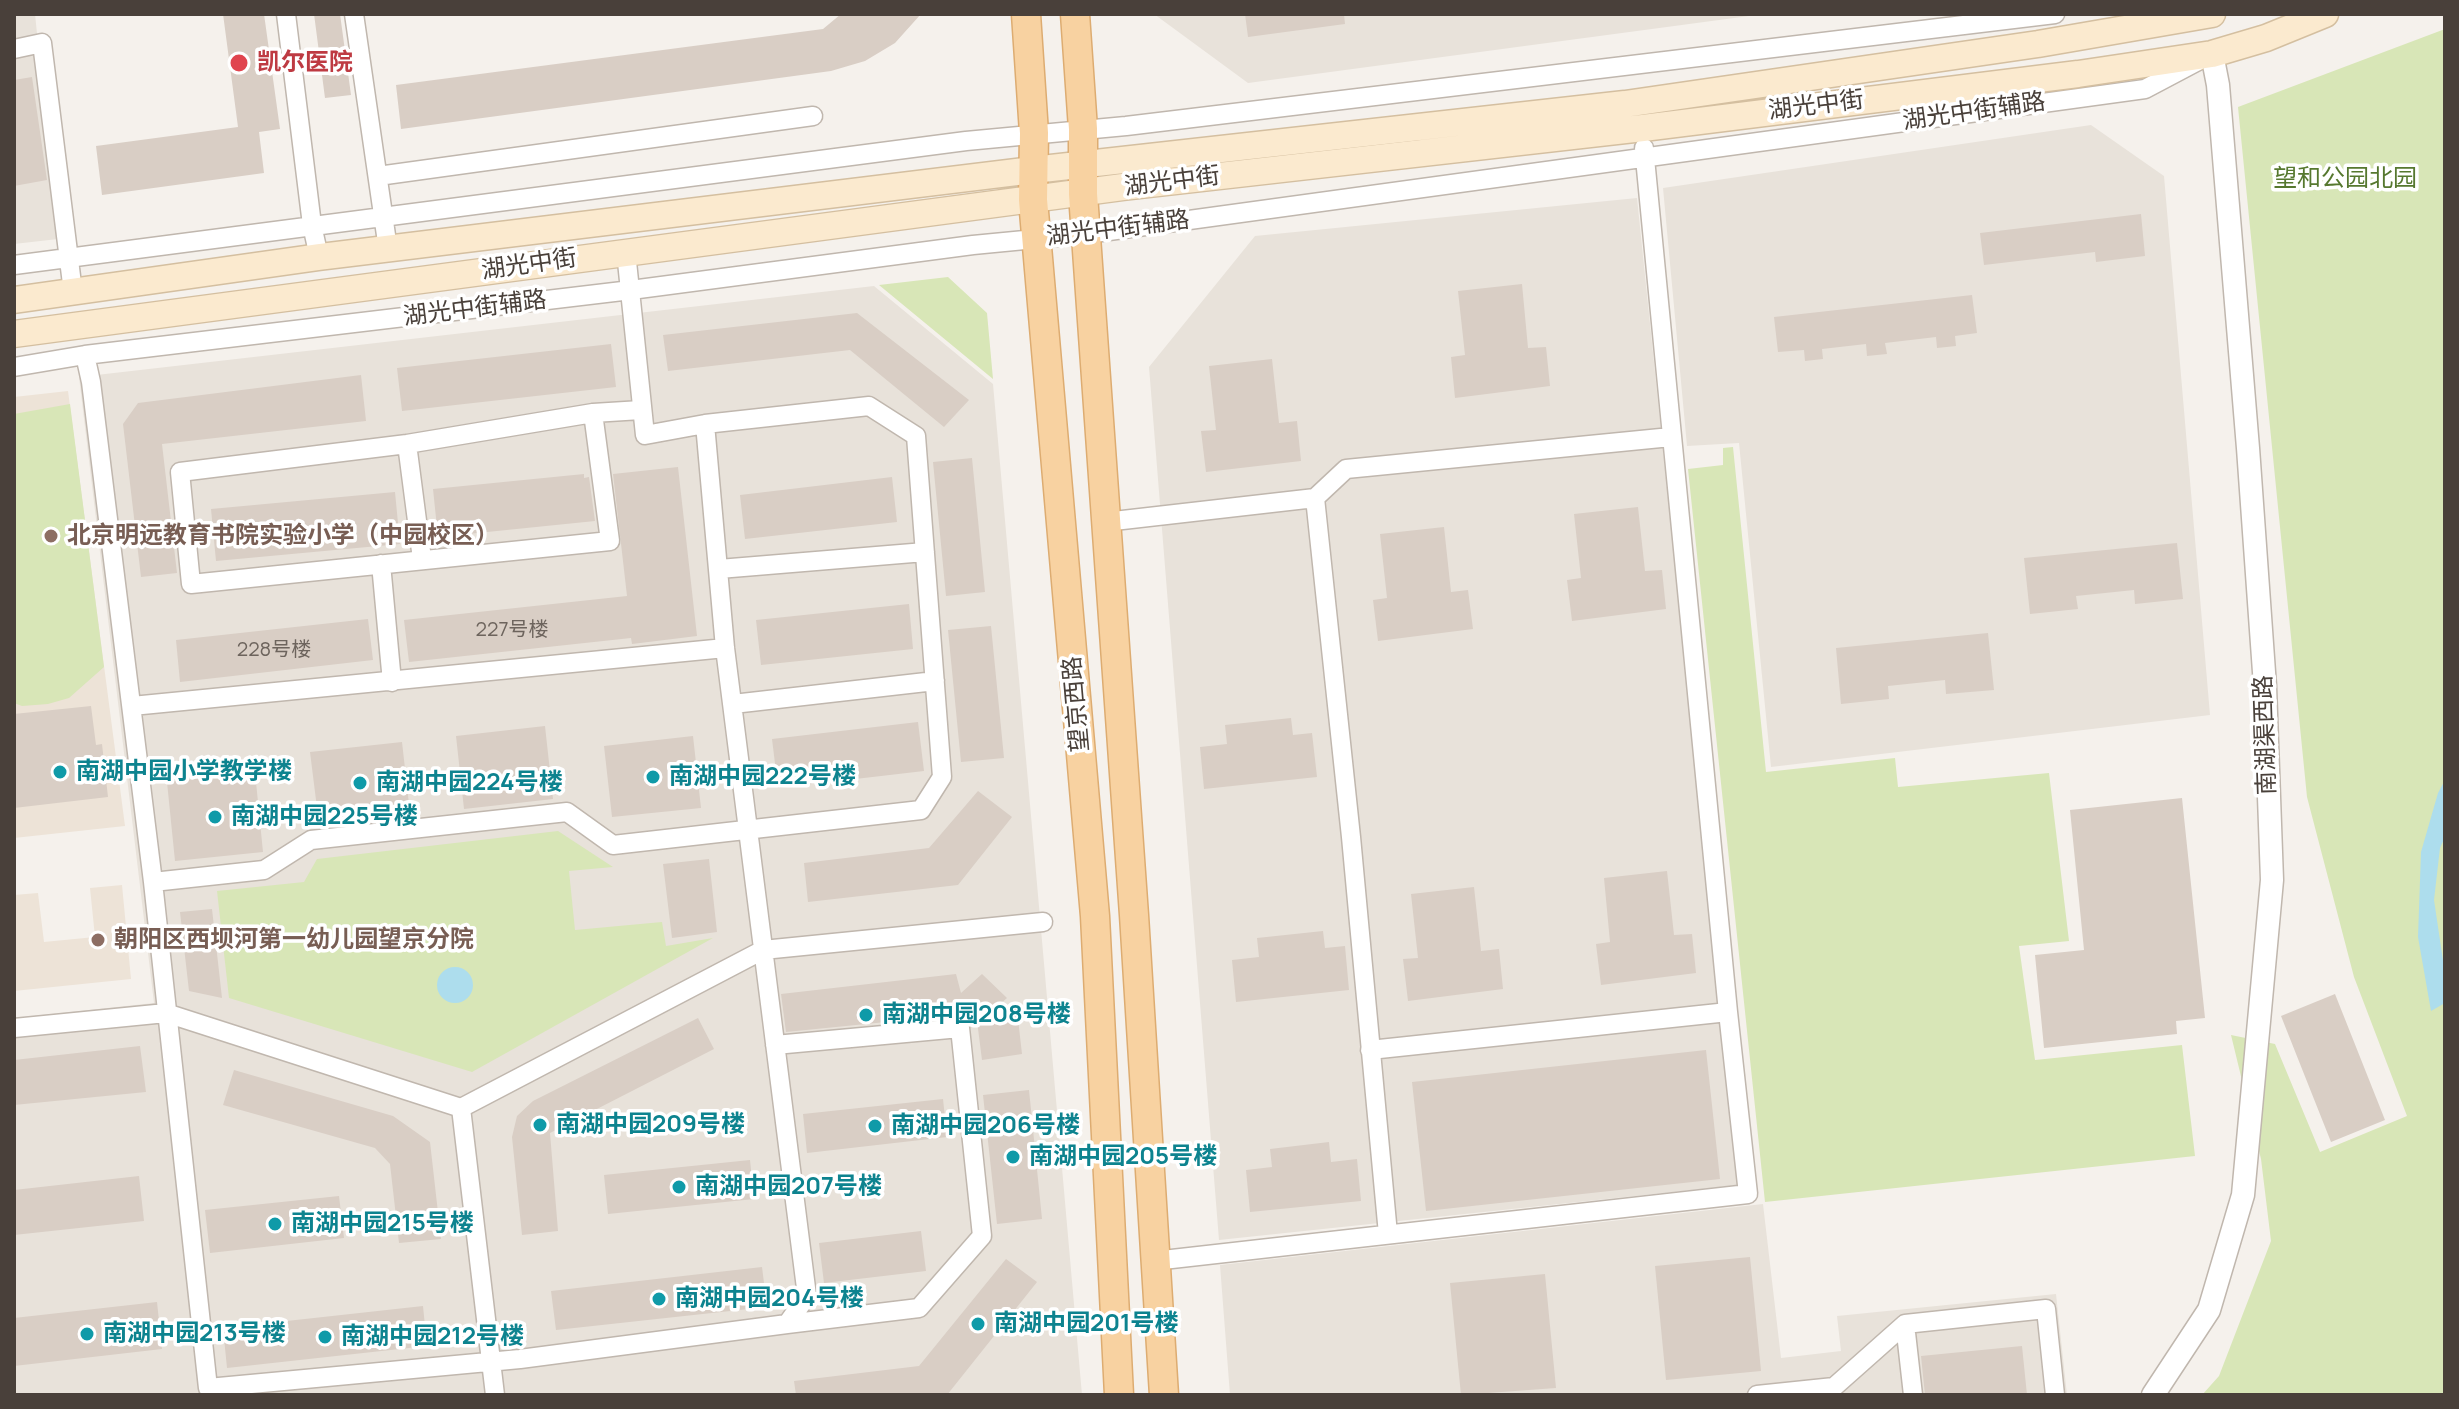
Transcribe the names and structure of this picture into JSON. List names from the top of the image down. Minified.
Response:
{"streets":{"main road":["湖光中街","望京西路"],"street":["湖光中街辅路","南湖渠西路"]},"crossings":[["湖光中街","湖光中街辅路"],["湖光中街","望京西路"],["湖光中街","南湖渠西路"],["湖光中街辅路","望京西路"],["湖光中街辅路","南湖渠西路"]],"parks":["望和公园北园"],"places":["凯尔医院","北京明远教育书院实验小学（中园校区）","南湖中园小学教学楼","南湖中园222号楼","南湖中园224号楼","南湖中园225号楼","朝阳区西坝河第一幼儿园望京分院","南湖中园208号楼","南湖中园209号楼","南湖中园206号楼","南湖中园205号楼","南湖中园207号楼","南湖中园215号楼","南湖中园204号楼","南湖中园201号楼","南湖中园213号楼","南湖中园212号楼"],"house_numbers":["227号楼","228号楼"]}
